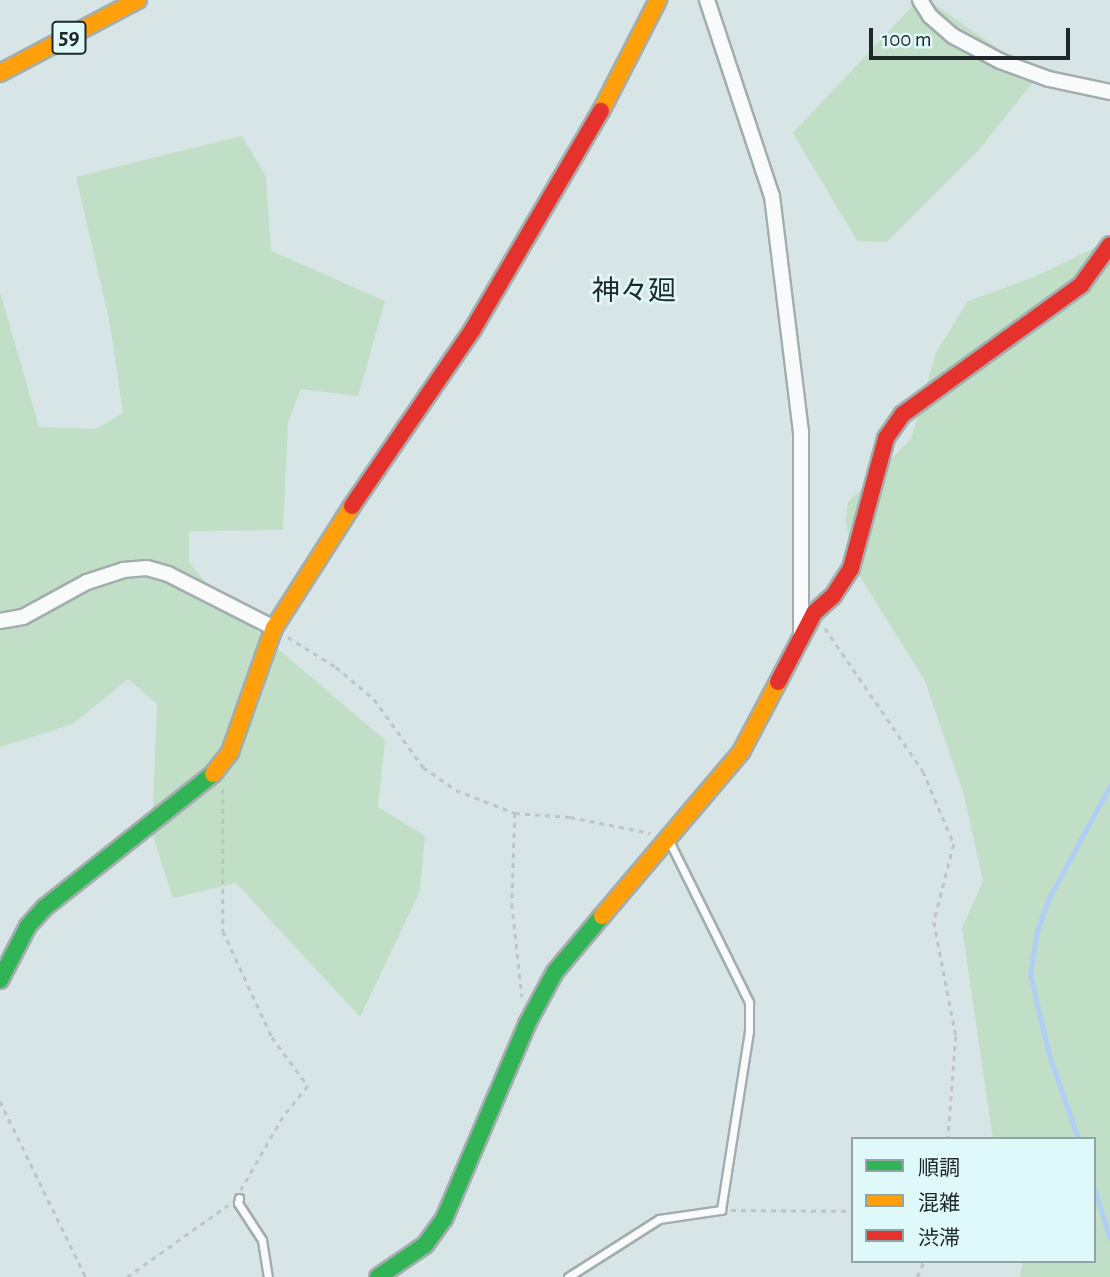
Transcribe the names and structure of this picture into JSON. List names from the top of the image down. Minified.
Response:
{"streets":{"street":["59"]},"districts":["神々廻"],"legend":["順調","混雑","渋滞"],"scale_bar":"100 m"}
